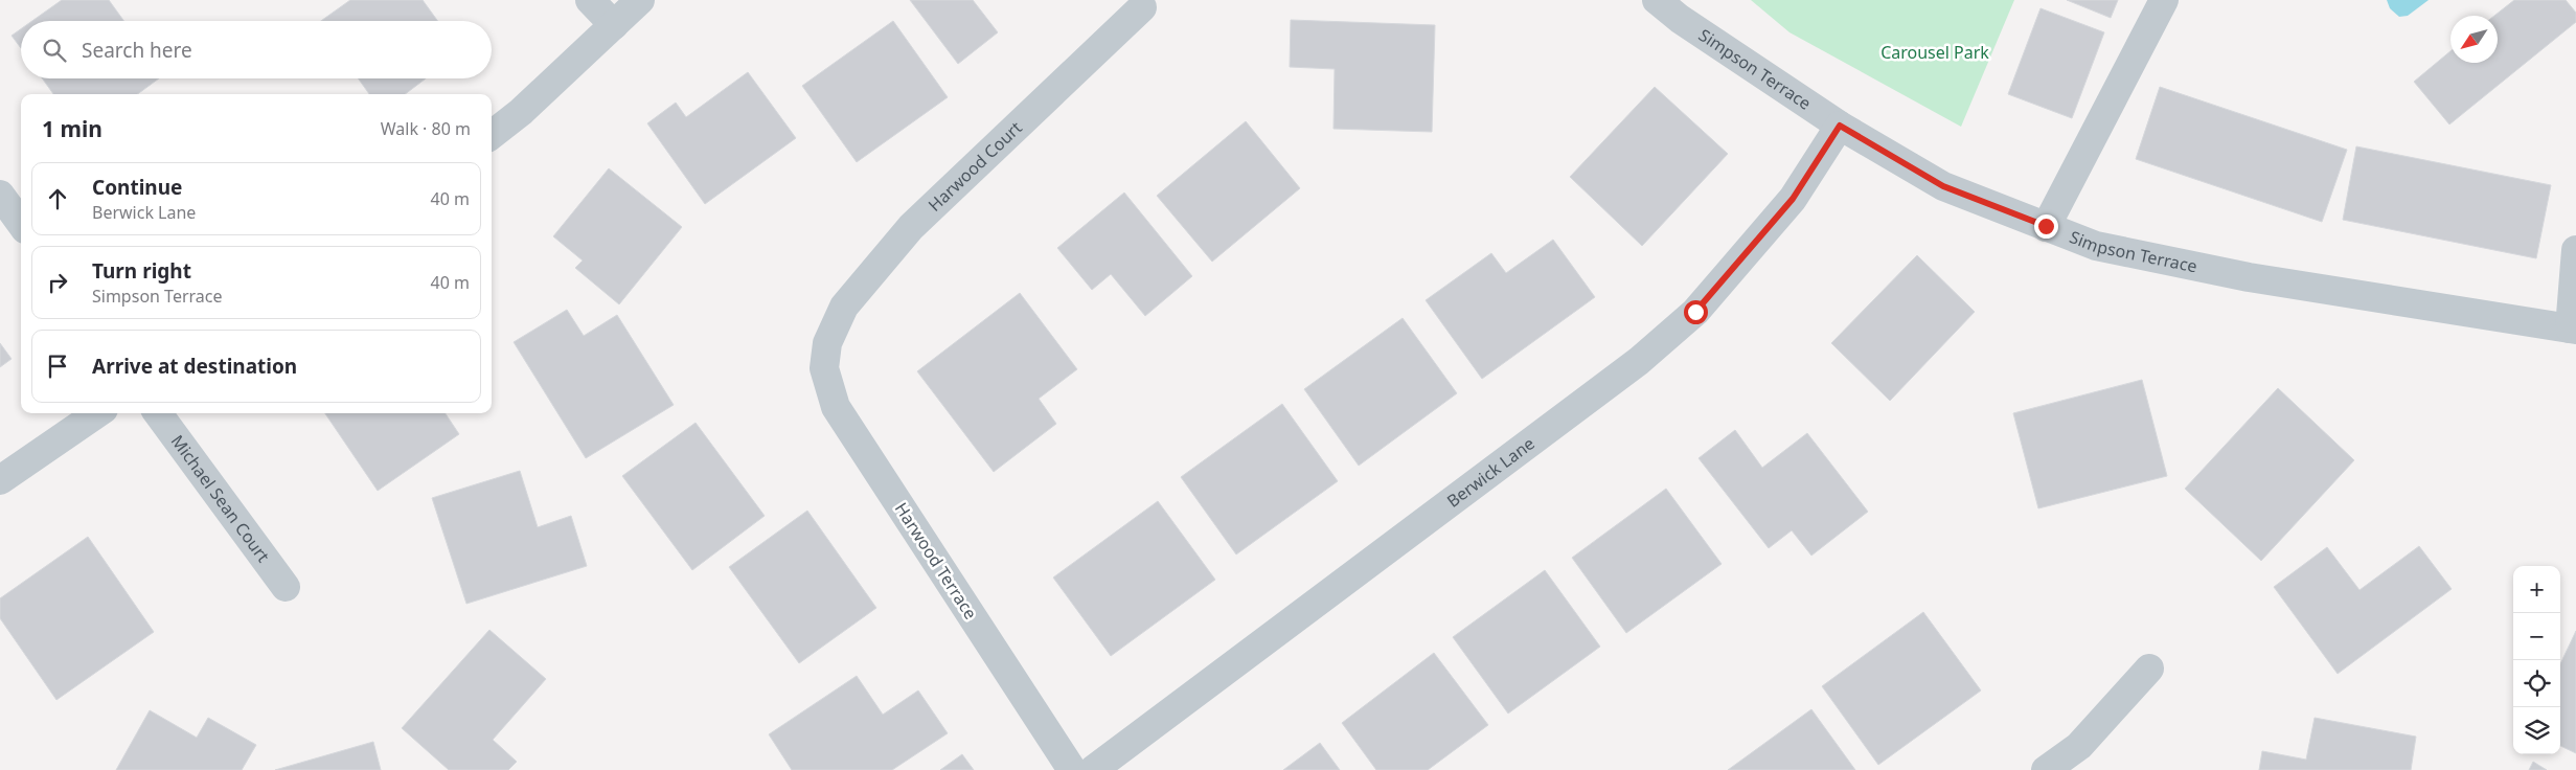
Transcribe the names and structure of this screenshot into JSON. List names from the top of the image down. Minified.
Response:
{"streets":{"street":["Simpson Terrace","Harwood Court","Berwick Lane","Michael Sean Court","Harwood Terrace"]},"crossings":[["Simpson Terrace","Berwick Lane"],["Harwood Court","Harwood Terrace"]],"parks":["Carousel Park"],"north":"bottom left","page":{"search":"Search here","heading":["1 min","Walk · 80 m"],"list":[["Continue","Berwick Lane","40 m"],["Turn right","Simpson Terrace","40 m"],"Arrive at destination"],"map_buttons":["+","−"]}}
